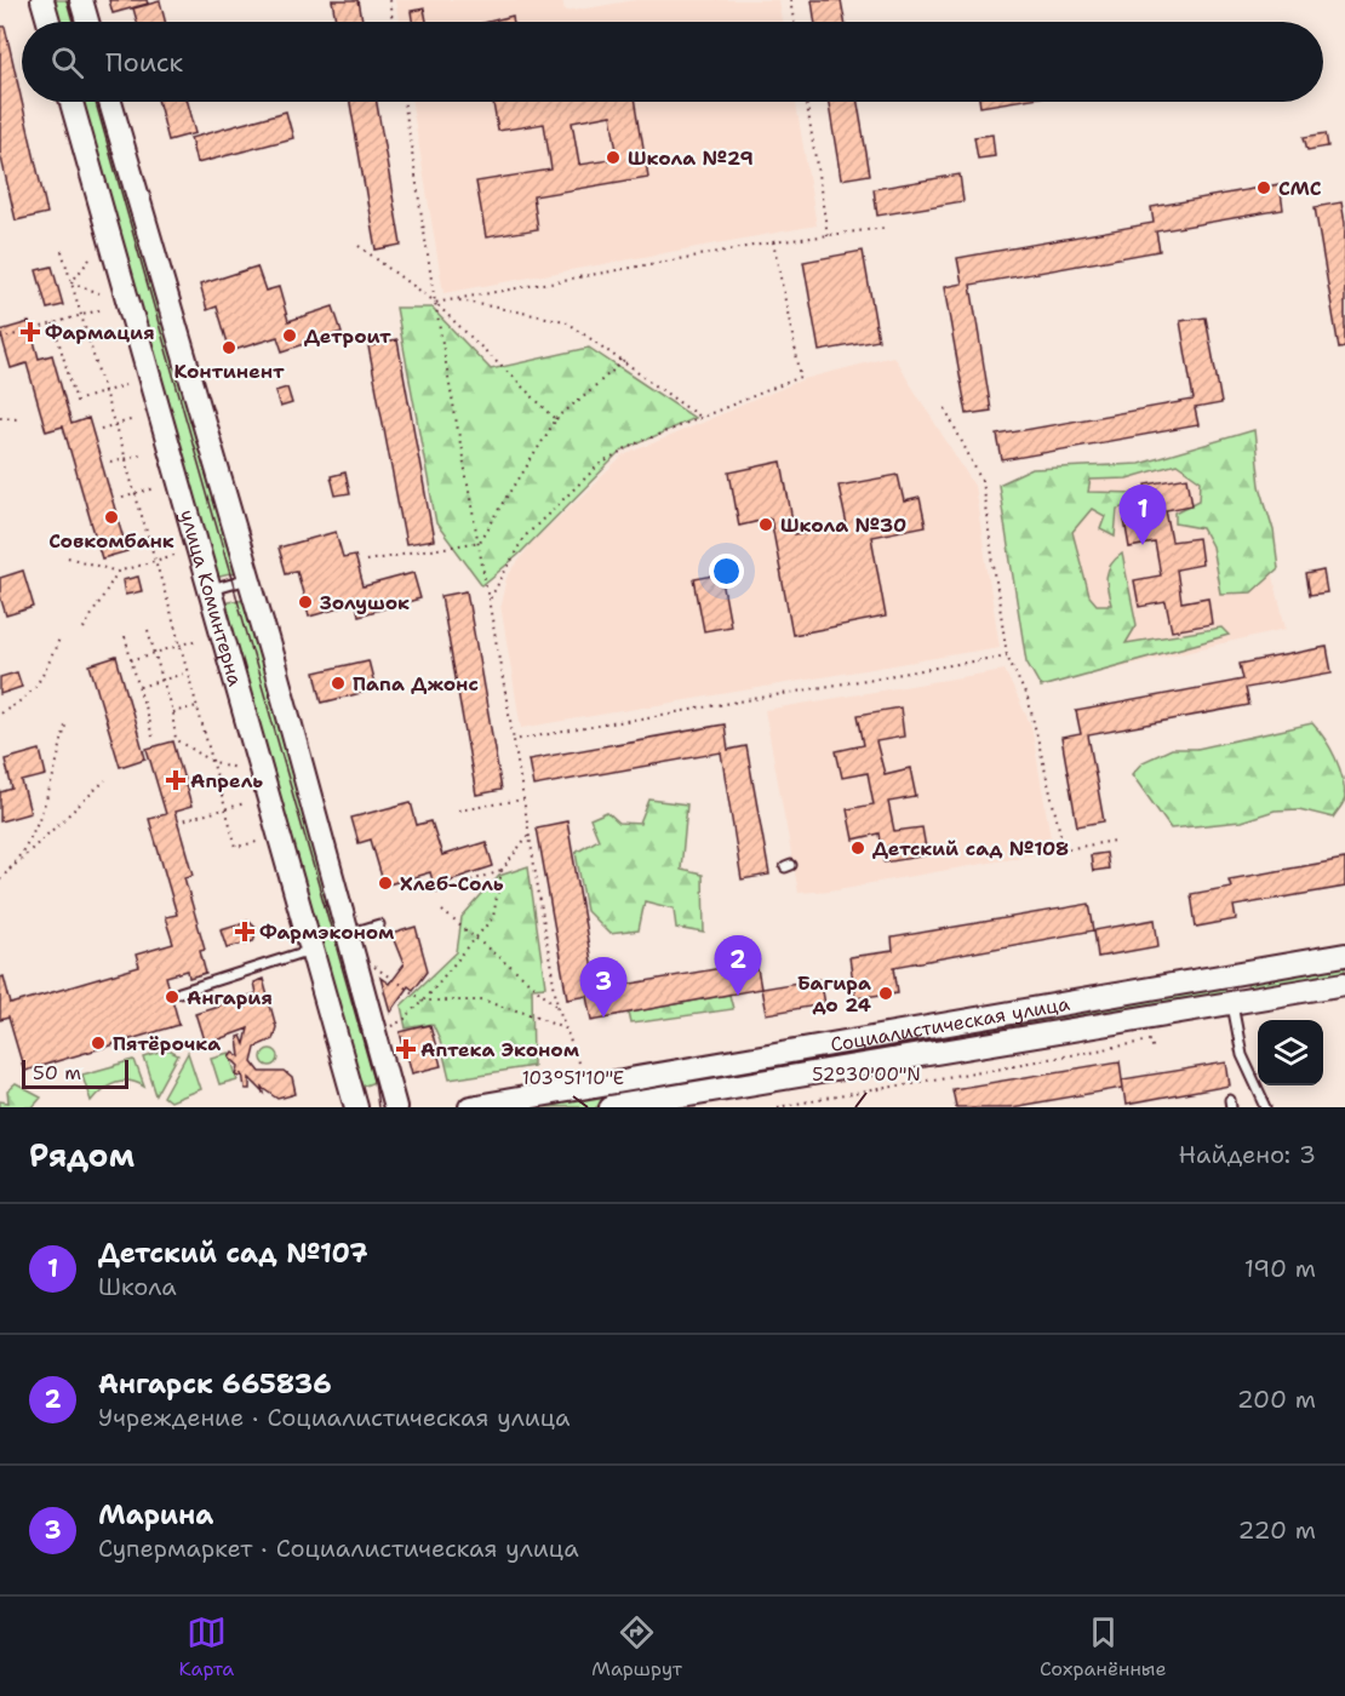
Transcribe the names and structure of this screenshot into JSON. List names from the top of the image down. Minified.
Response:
{"streets":{"street":["улица Коминтерна","Социалистическая улица"]},"places":{"other":["Школа №29","СМС","Детроит","Континент","Совкомбанк","Школа №30","Золушок","Папа Джонс","Детский сад №108","Хлеб-Соль","Багира до 24","Ангария","Пятёрочка"],"health":["Фармация","Апрель","Фармэконом","Аптека Эконом"]},"scale_bar":"50 m","page":{"search":"Поиск","pins":["1","2","3"],"scale":"50 m","heading":["Рядом","Найдено: 3"],"list":[{"mark":"1","name":"Детский сад №107","note":"Школа","value":"190 m"},{"mark":"2","name":"Ангарск 665836","note":"Учреждение · Социалистическая улица","value":"200 m"},{"mark":"3","name":"Марина","note":"Супермаркет · Социалистическая улица","value":"220 m"}],"nav":["Карта","Маршрут","Сохранённые"]},"coordinates":["52°30'00\"N","103°51'10\"E"]}
